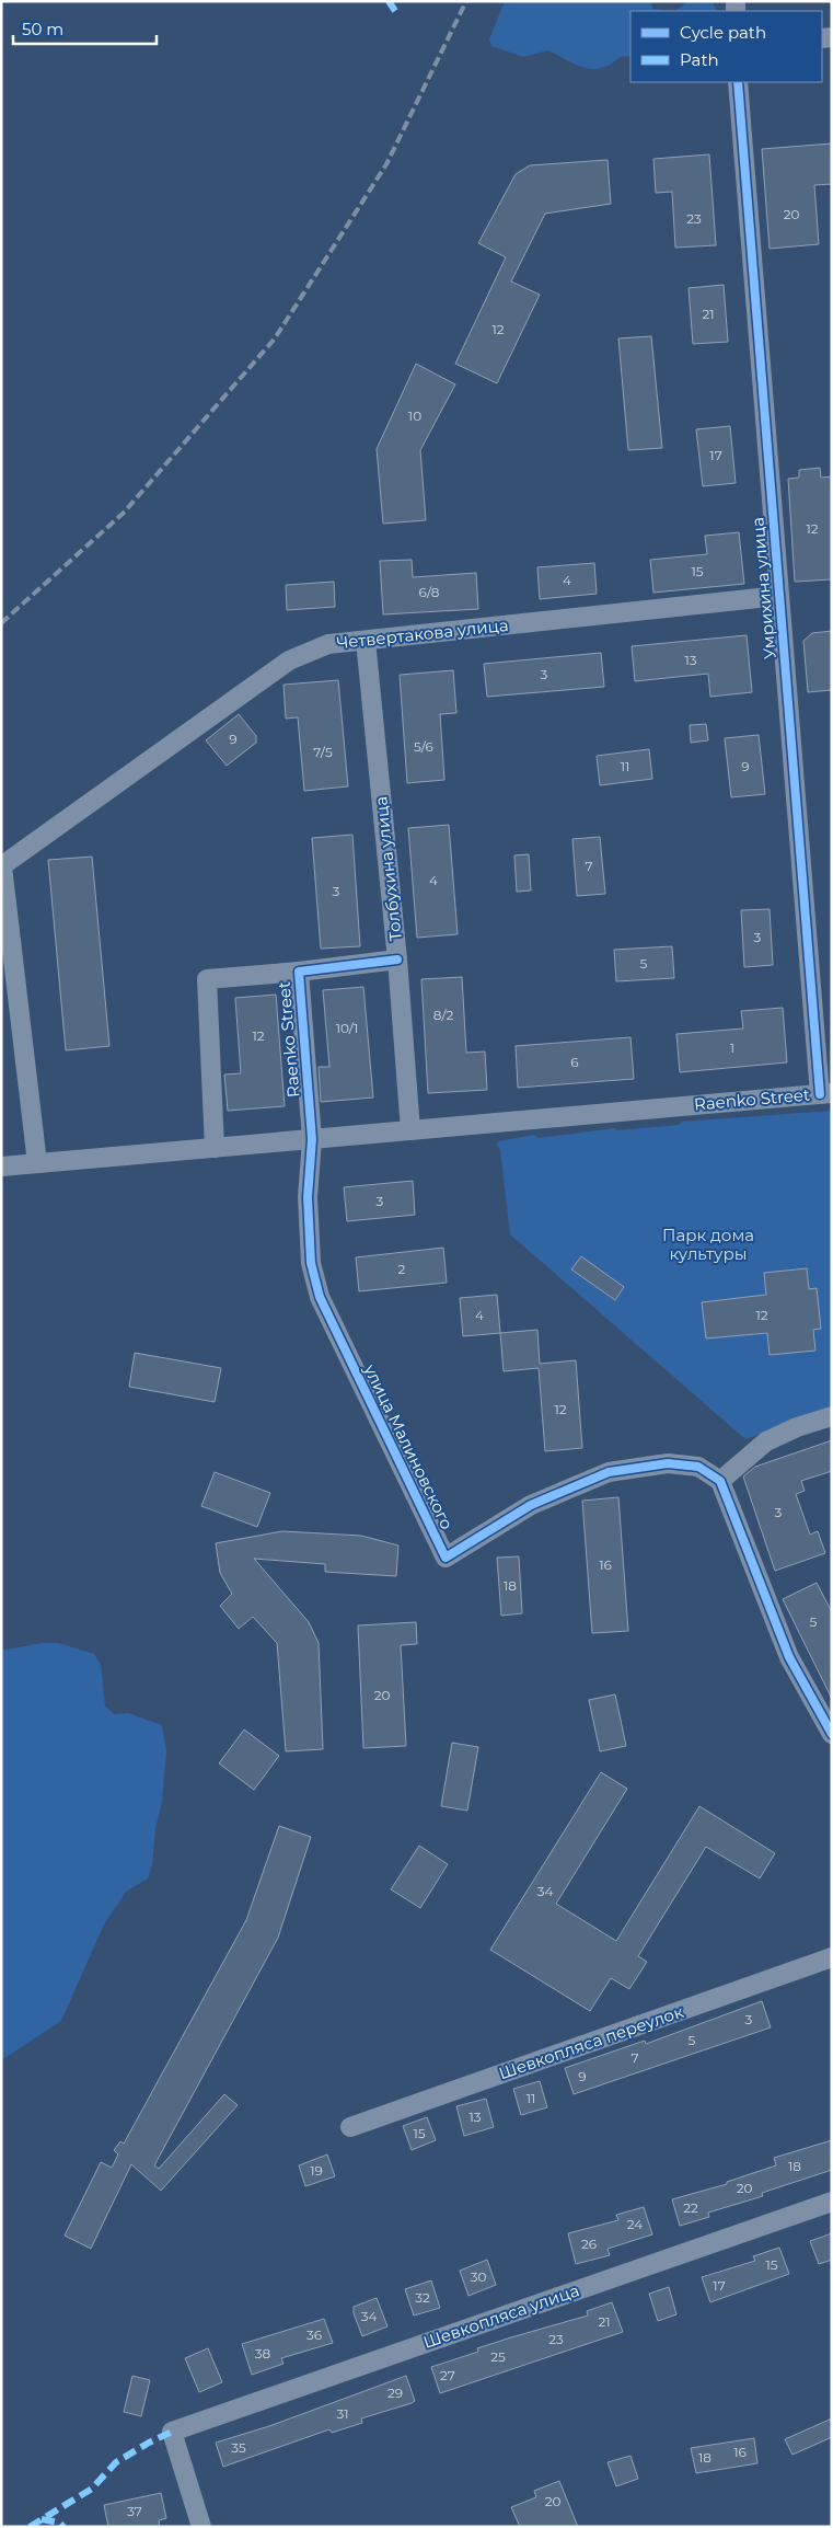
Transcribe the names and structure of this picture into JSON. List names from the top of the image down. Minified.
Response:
{"streets":{"street":["Умрихина улица","Четвертакова улица","Толбухина улица","Raenko Street","улица Малиновского","Шевкопляса переулок","Шевкопляса улица"]},"crossings":[["Умрихина улица","Четвертакова улица"],["Умрихина улица","Raenko Street"],["Четвертакова улица","Толбухина улица"],["Толбухина улица","Raenko Street"],["Raenko Street","улица Малиновского"]],"parks":["Парк дома культуры"],"house_numbers":["20","23","21","12","10","17","12","15","4","6/8","13","3","9","5/6","7/5","11","9","7","4","3","3","5","8/2","10/1","12","1","6","3","2","4","12","12","3","16","18","5","20","34","3","5","7","9","11","13","15","18","19","20","22","24","26","15","30","17","32","34","21","36","23","38","25","27","29","31","35","16","18","20","37"],"legend":["Cycle path","Path"],"scale_bar":"50 m"}
